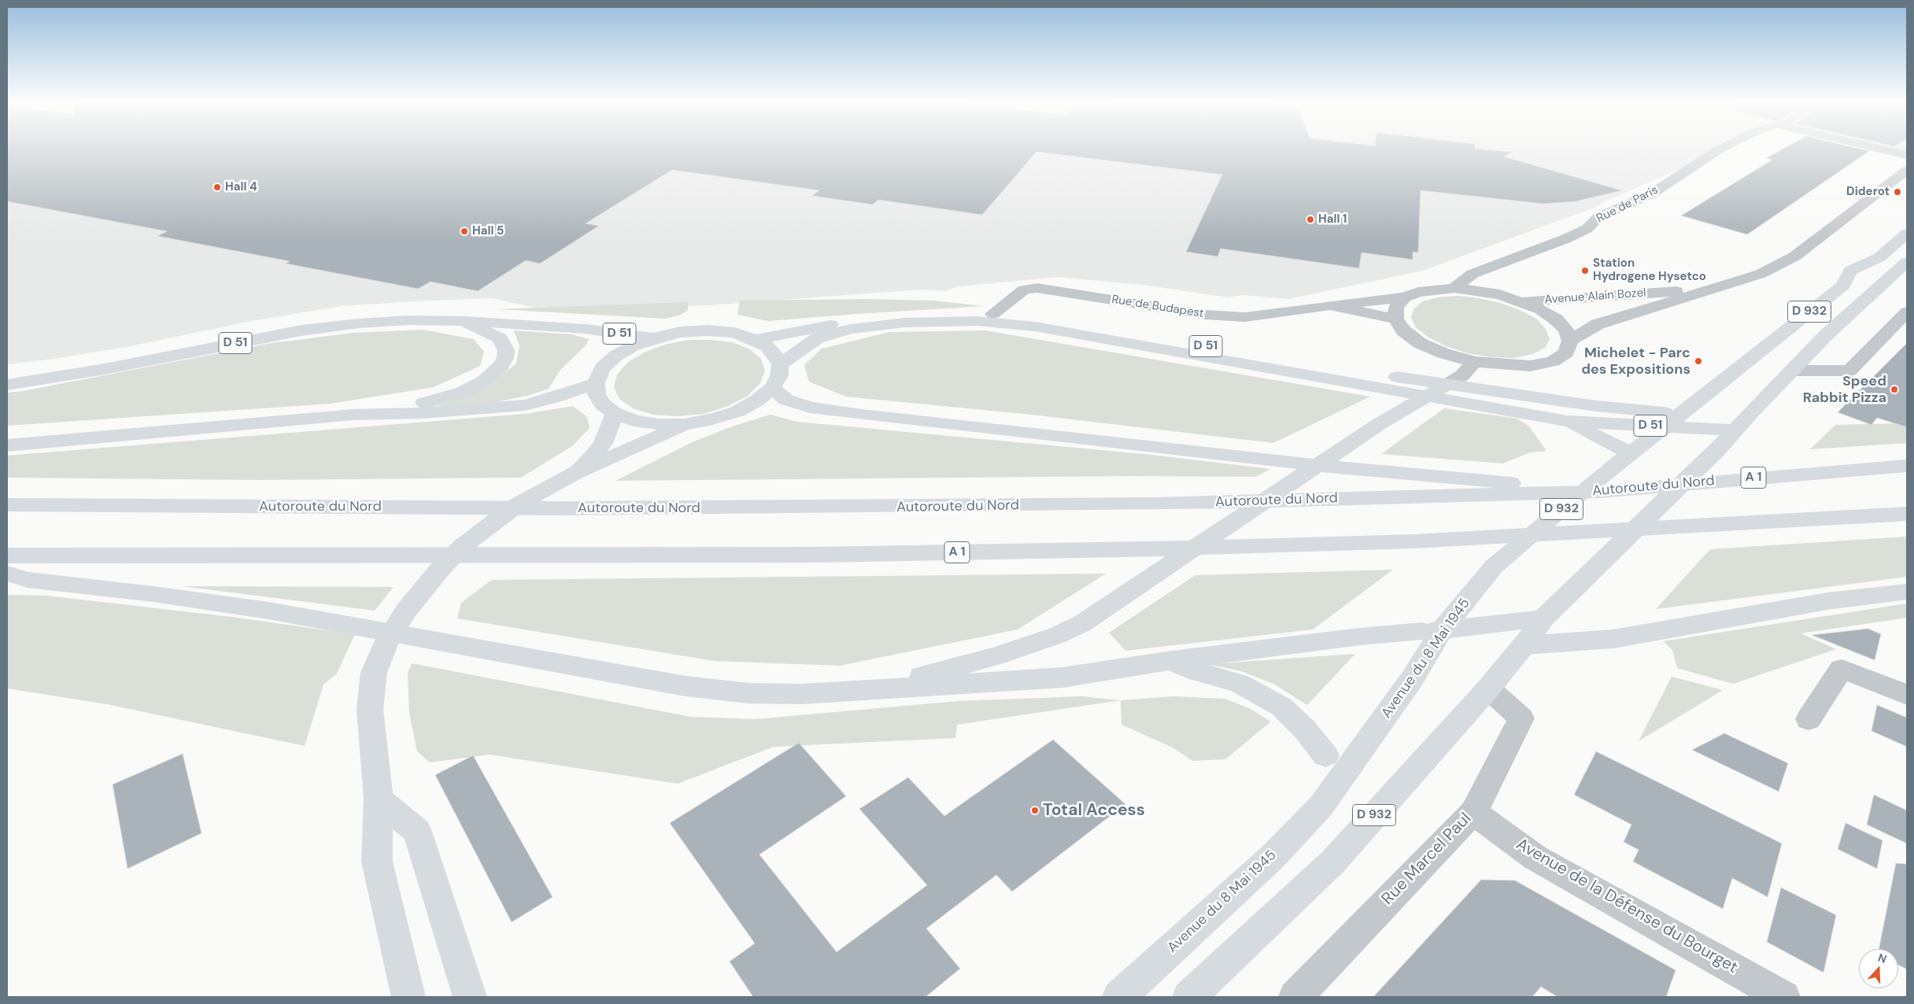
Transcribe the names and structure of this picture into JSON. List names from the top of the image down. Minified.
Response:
{"streets":{"main road":["D 932","D 51","A 1","Autoroute du Nord","Avenue du 8 Mai 1945"],"street":["Rue de Paris","Avenue Alain Bozel","Rue de Budapest","Rue Marcel Paul","Avenue de la Défense du Bourget"]},"crossings":[["Rue de Paris","Rue de Budapest"],["Avenue Alain Bozel","Rue de Budapest"],["Rue de Budapest","D 51"],["D 932","D 51"],["D 932","Rue Marcel Paul"],["D 51","Avenue du 8 Mai 1945"],["Rue Marcel Paul","Avenue de la Défense du Bourget"]],"places":["Hall 4","Diderot","Hall 1","Hall 5","Station Hydrogene Hysetco","Michelet - Parc des Expositions","Speed Rabbit Pizza","Total Access"],"north":"top"}
